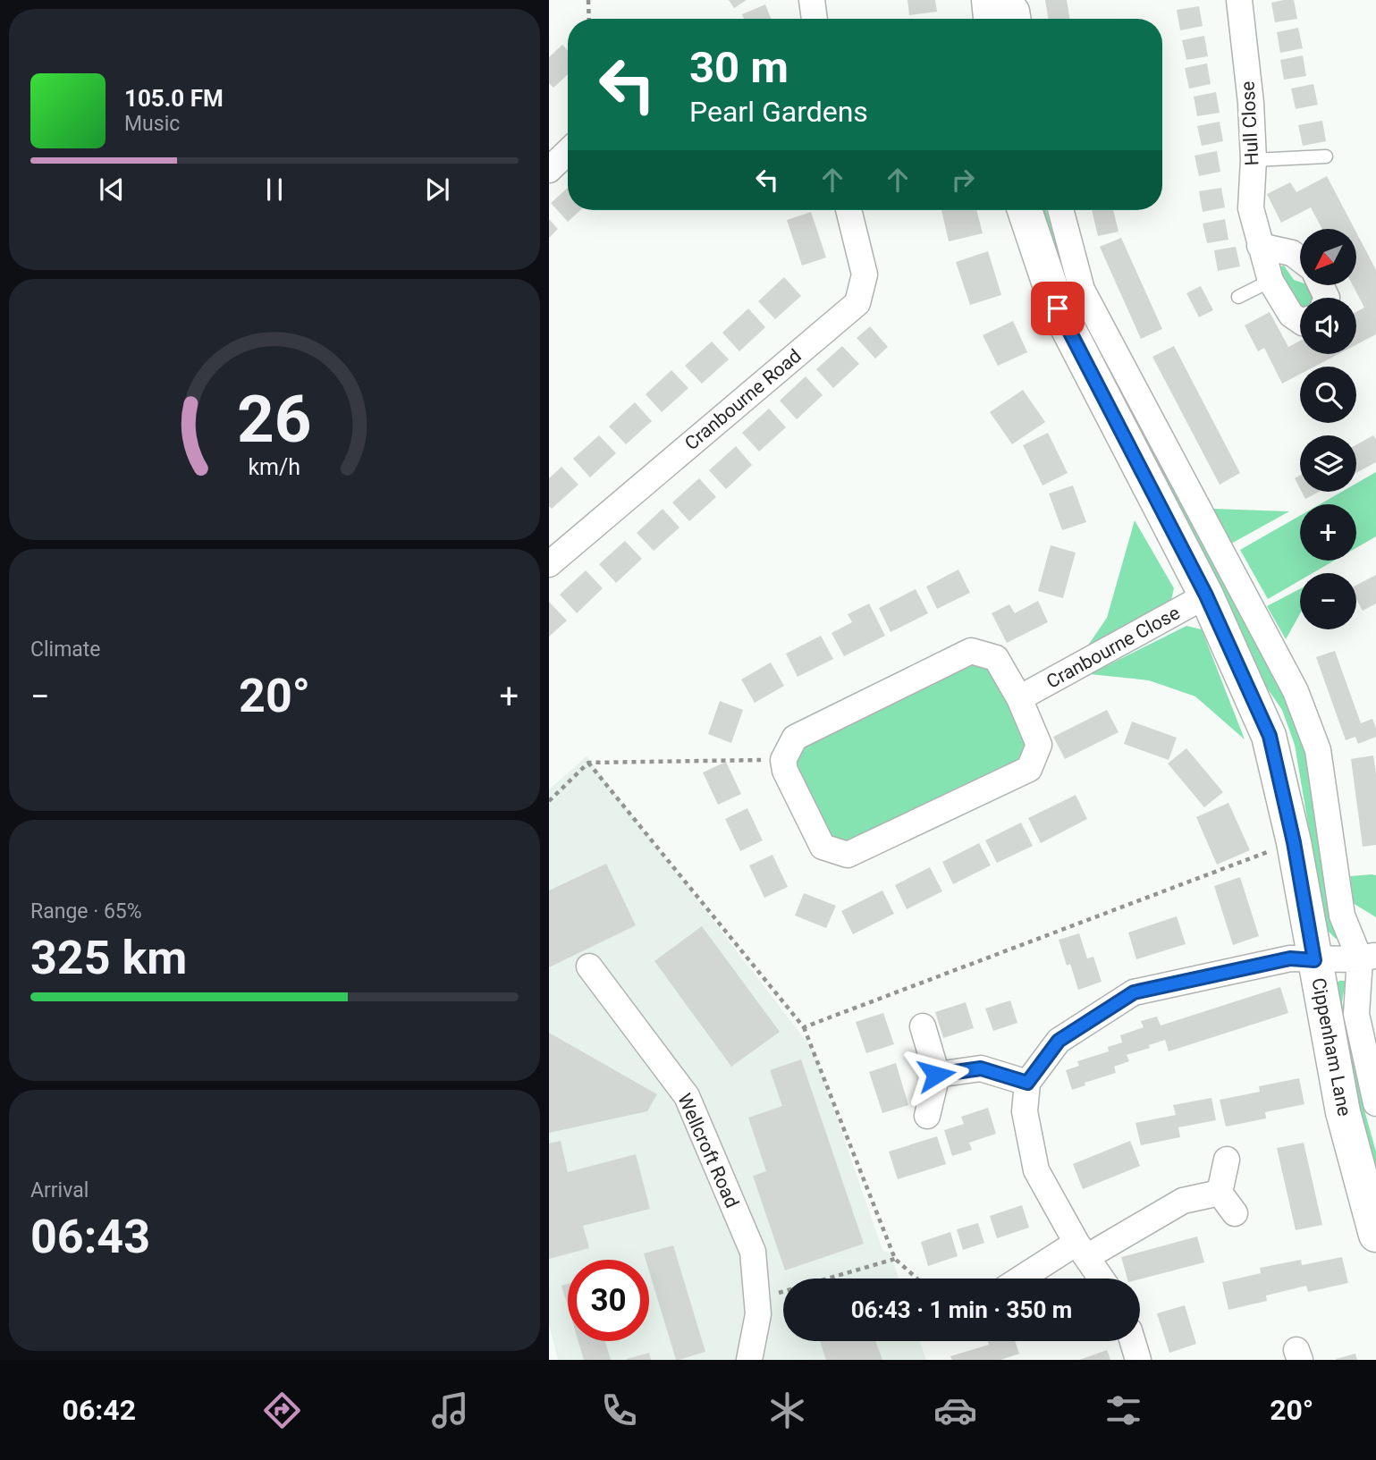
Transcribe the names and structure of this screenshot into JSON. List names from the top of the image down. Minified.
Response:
{"streets":{"street":["Hull Close","Cranbourne Road","Cranbourne Close","Cippenham Lane","Wellcroft Road"]},"crossings":[["Cranbourne Close","Cippenham Lane"]],"north":"bottom left","page":{"turn":["30 m","Pearl Gardens"],"song":["105.0 FM","Music"],"map_buttons":["+","−"],"tile":["Climate",["Range · 65%","325 km"],["Arrival","06:43"]],"heat":["−","20°","+"],"limit":"30","trip":"06:43 · 1 min · 350 m","tabs":["06:42","20°"],"gauge":["26","km/h"]}}
